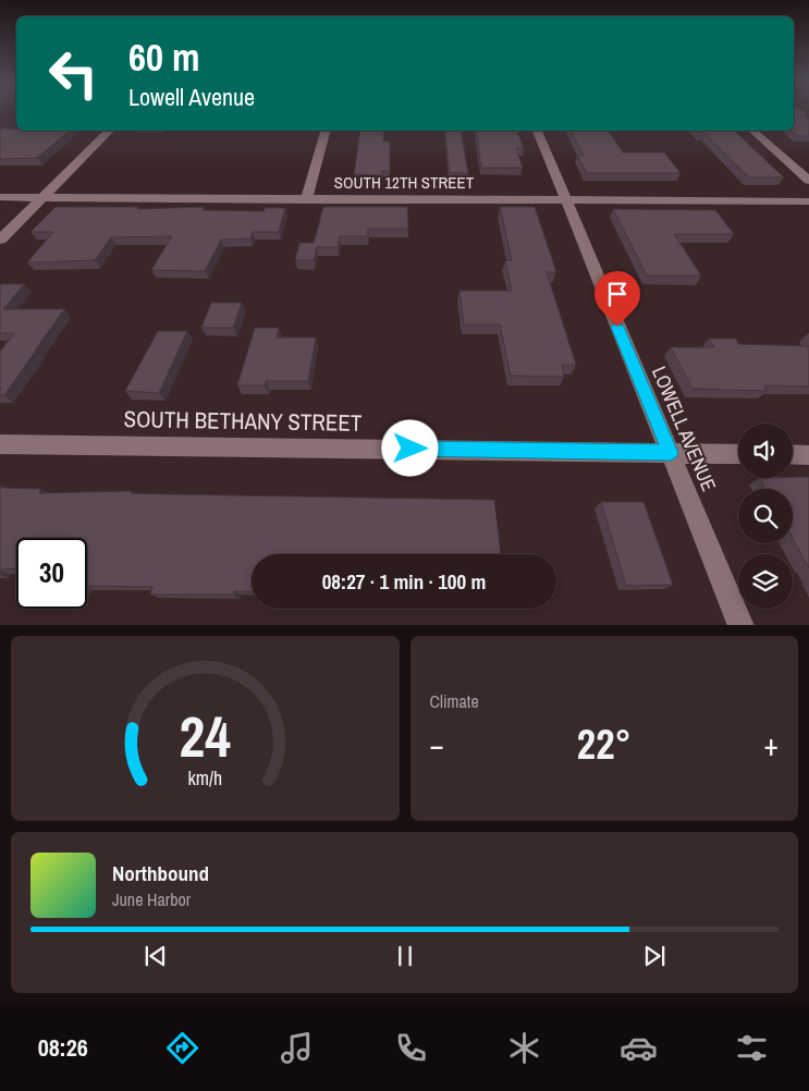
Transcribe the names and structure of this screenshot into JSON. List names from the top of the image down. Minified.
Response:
{"streets":{"street":["SOUTH 12TH STREET","SOUTH BETHANY STREET","LOWELL AVENUE"]},"crossings":[["SOUTH 12TH STREET","LOWELL AVENUE"],["SOUTH BETHANY STREET","LOWELL AVENUE"]],"page":{"turn":["60 m","Lowell Avenue"],"limit":"30","trip":"08:27 · 1 min · 100 m","tile":"Climate","heat":["−","22°","+"],"song":["Northbound","June Harbor"],"tabs":"08:26","gauge":["24","km/h"]}}
